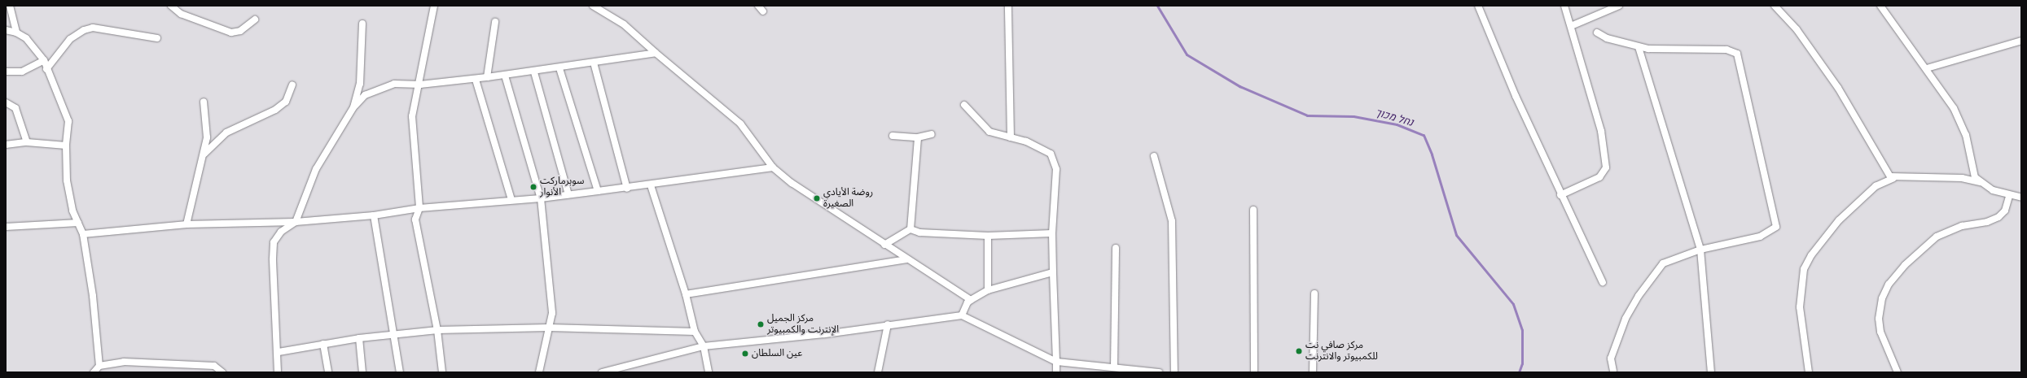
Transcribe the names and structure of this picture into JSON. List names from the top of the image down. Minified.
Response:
{"water":["נחל מכוך"],"places":["سوبرماركت الأنوار","روضة الأيادي الصغيرة","مركز الجميل الإنترنت والكمبيوتر","مركز صافي نت للكمبيوتر والانترنت","عين السلطان"]}
